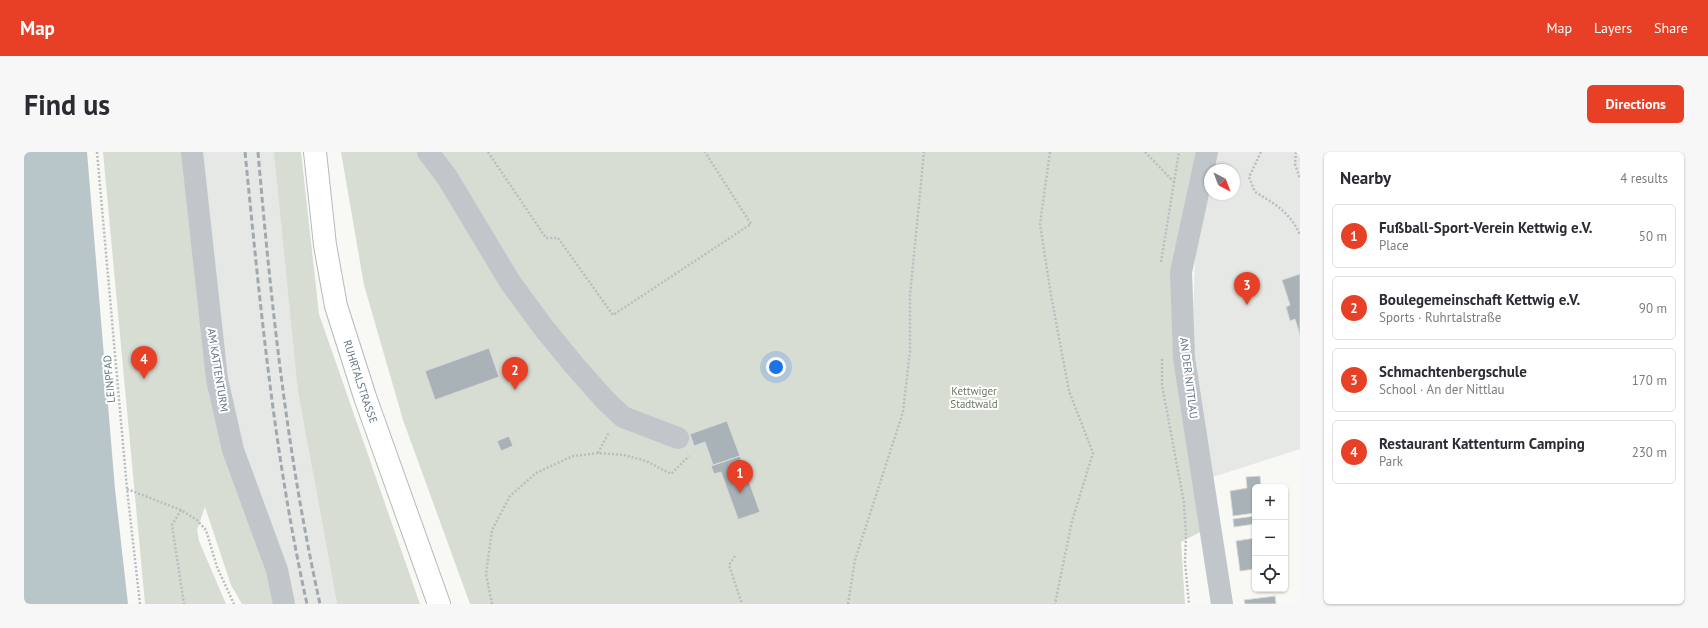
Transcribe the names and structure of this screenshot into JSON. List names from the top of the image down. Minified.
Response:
{"streets":{"main road":["RUHRTALSTRASSE"],"street":["AM KATTENTURM","AN DER NITTLAU"],"path":["LEINPFAD"]},"parks":["Kettwiger Stadtwald"],"north":"bottom right","page":{"header":"Map","nav":["Map","Layers","Share"],"buttons":"Directions","title":"Find us","heading":["Nearby","4 results"],"list":[{"mark":"1","name":"Fußball-Sport-Verein Kettwig e.V.","note":"Place","value":"50 m"},{"mark":"2","name":"Boulegemeinschaft Kettwig e.V.","note":"Sports · Ruhrtalstraße","value":"90 m"},{"mark":"3","name":"Schmachtenbergschule","note":"School · An der Nittlau","value":"170 m"},{"mark":"4","name":"Restaurant Kattenturm Camping","note":"Park","value":"230 m"}],"pins":["3","4","2","1"],"map_buttons":["+","−"]}}
